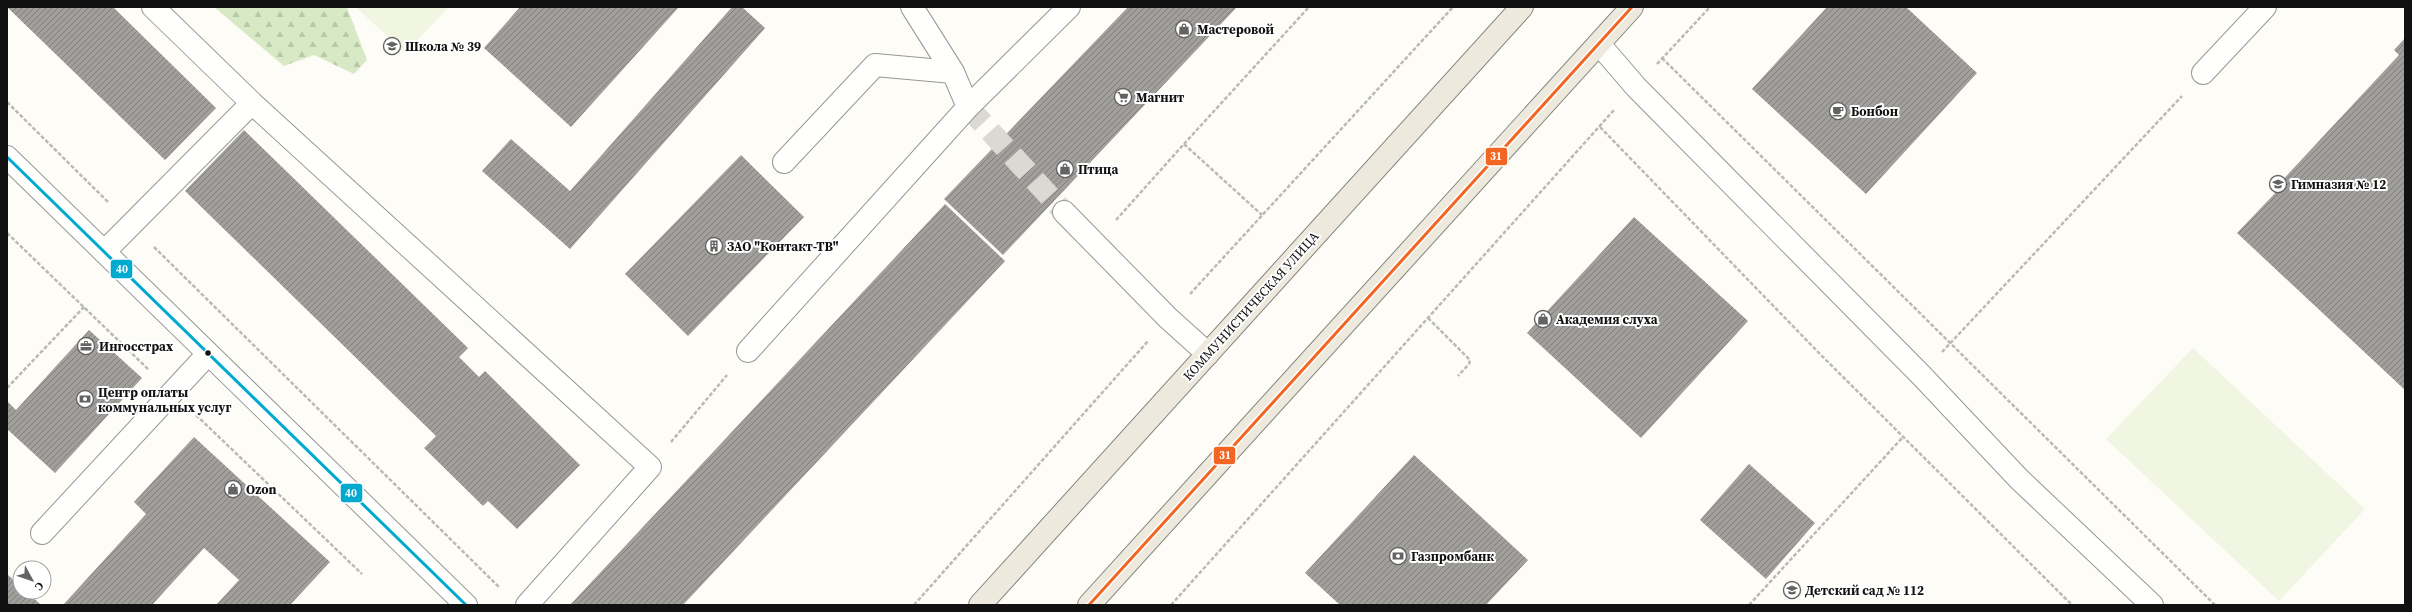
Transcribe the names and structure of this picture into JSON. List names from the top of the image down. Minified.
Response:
{"streets":{"main road":["КОММУНИСТИЧЕСКАЯ УЛИЦА"]},"places":{"shop":["Мастеровой","Птица","Академия слуха","Ozon"],"school or university":["Школа № 39","Гимназия № 12","Детский сад № 112"],"supermarket":["Магнит"],"cafe":["Бонбон"],"building":["ЗАО \"Контакт-ТВ\""],"office":["Ингосстрах"],"bank":["Центр оплаты коммунальных услуг","Газпромбанк"]},"lines":["transit line 31","transit line 40"],"north":"bottom right"}
